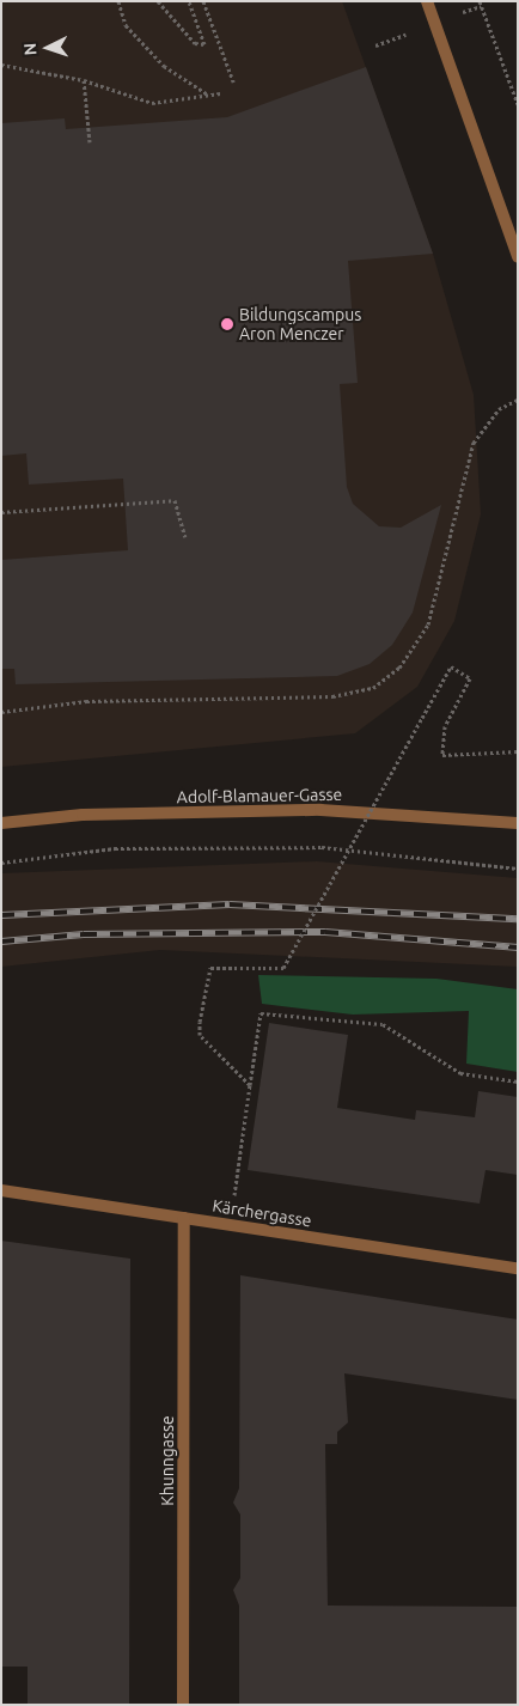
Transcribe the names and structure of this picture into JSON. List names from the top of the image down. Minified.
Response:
{"streets":{"street":["Adolf-Blamauer-Gasse","Kärchergasse","Khunngasse"]},"crossings":[["Kärchergasse","Khunngasse"]],"places":["Bildungscampus Aron Menczer"],"north":"left"}
